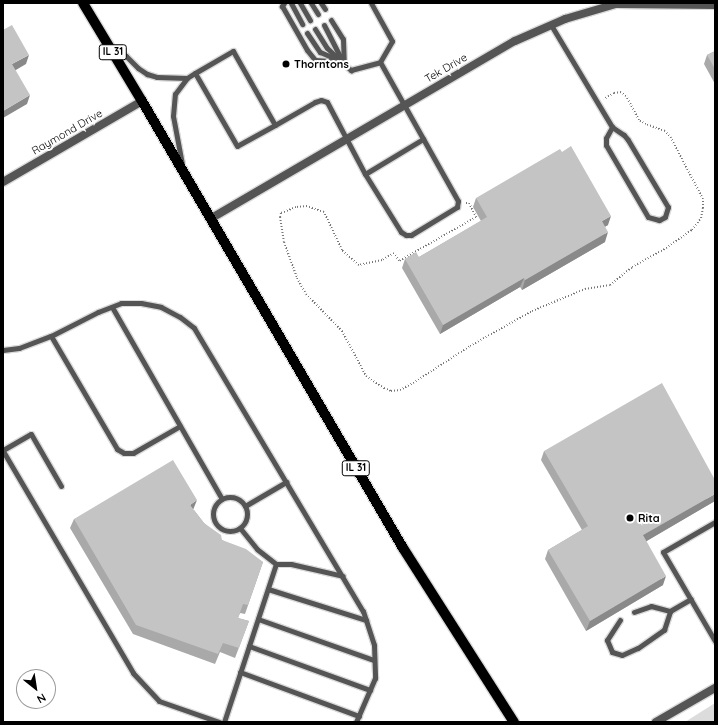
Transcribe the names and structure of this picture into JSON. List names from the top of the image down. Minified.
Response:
{"streets":{"main road":["IL 31"],"street":["Tek Drive","Raymond Drive"]},"crossings":[["IL 31","Tek Drive"],["IL 31","Raymond Drive"]],"places":["Thorntons","Rita"],"north":"bottom right"}
